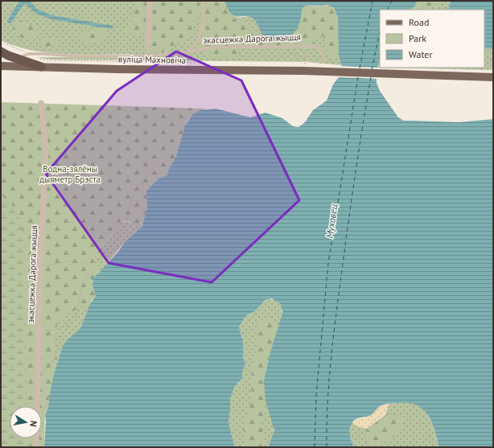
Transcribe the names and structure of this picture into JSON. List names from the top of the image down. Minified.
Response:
{"streets":{"main road":["вуліца Махновіча"],"street":["экасцежка Дарога жыцця"]},"water":["Мухавец"],"parks":["Водна-зялёны дыяметр Брэста"],"legend":["Road","Park","Water"],"north":"right"}
